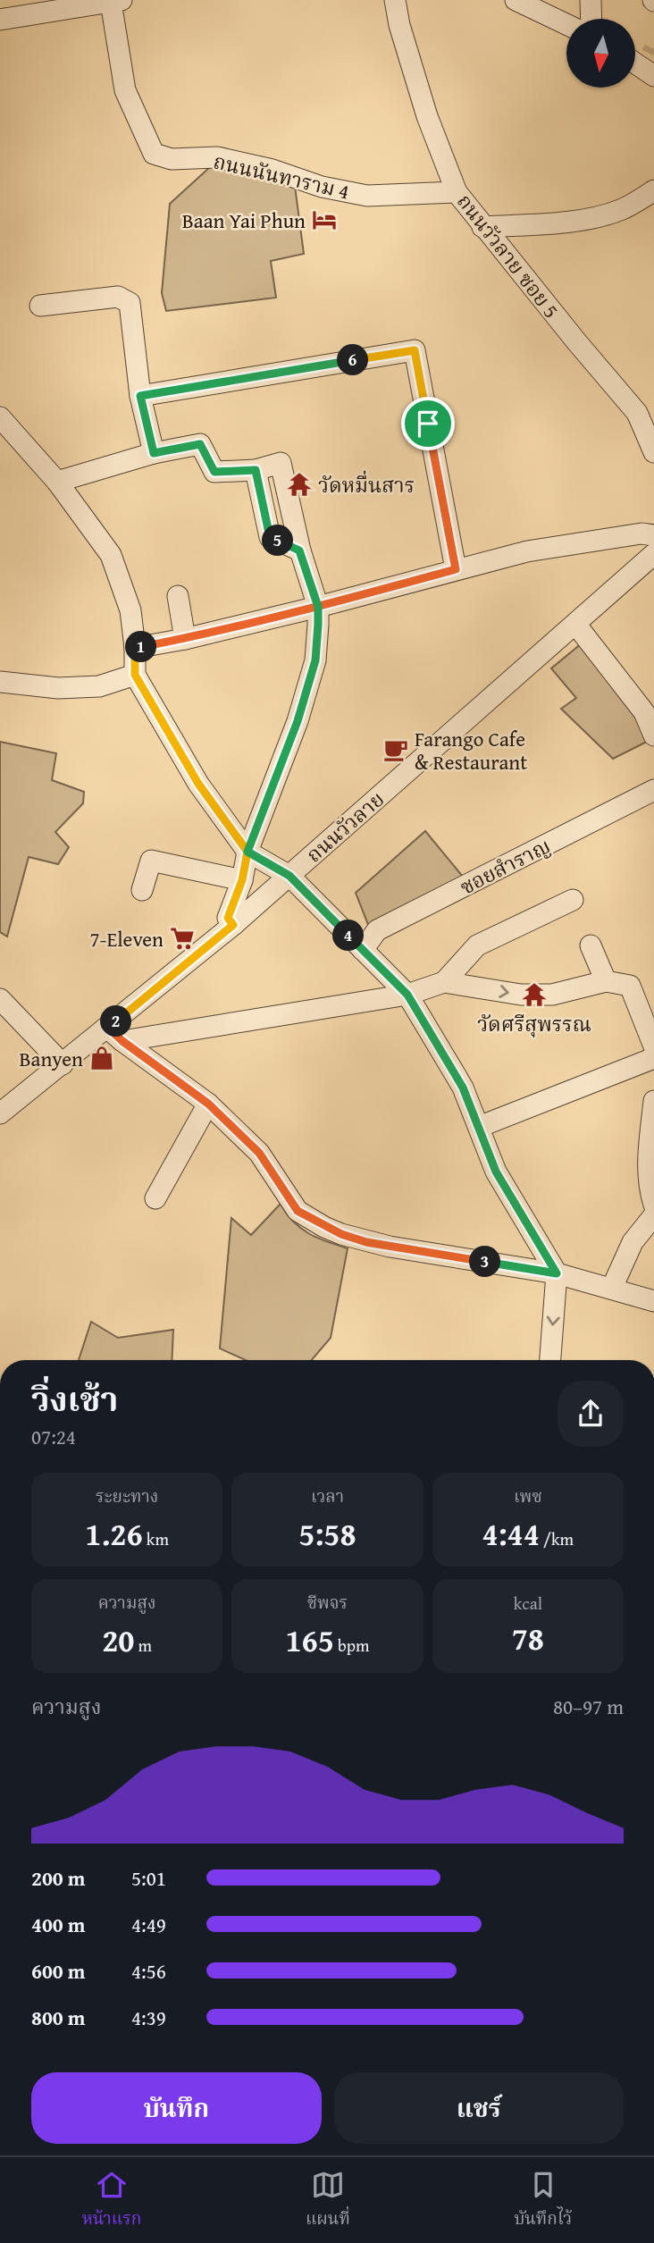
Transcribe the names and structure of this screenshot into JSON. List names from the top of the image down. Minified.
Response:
{"streets":{"street":["ถนนนันทาราม 4","ถนนวัวลาย ซอย 5","ถนนวัวลาย","ซอยสำราญ"]},"crossings":[["ถนนนันทาราม 4","ถนนวัวลาย ซอย 5"]],"places":{"hotel":["Baan Yai Phun"],"temple":["วัดหมื่นสาร","วัดศรีสุพรรณ"],"cafe":["Farango Cafe & Restaurant"],"supermarket":["7-Eleven"],"shop":["Banyen"]},"north":"bottom","page":{"pins":["6","5","1","4","2","3"],"heading":["วิ่งเช้า","07:24"],"stats":[["ระยะทาง","1.26 km"],["เวลา","5:58"],["เพซ","4:44 /km"],["ความสูง","20 m"],["ชีพจร","165 bpm"],["kcal","78"]],"chart":["ความสูง","80–97 m"],"list":[{"name":"200 m","note":"5:01"},{"name":"400 m","note":"4:49"},{"name":"600 m","note":"4:56"},{"name":"800 m","note":"4:39"}],"buttons":["บันทึก","แชร์"],"tabs":["หน้าแรก","แผนที่","บันทึกไว้"]}}
